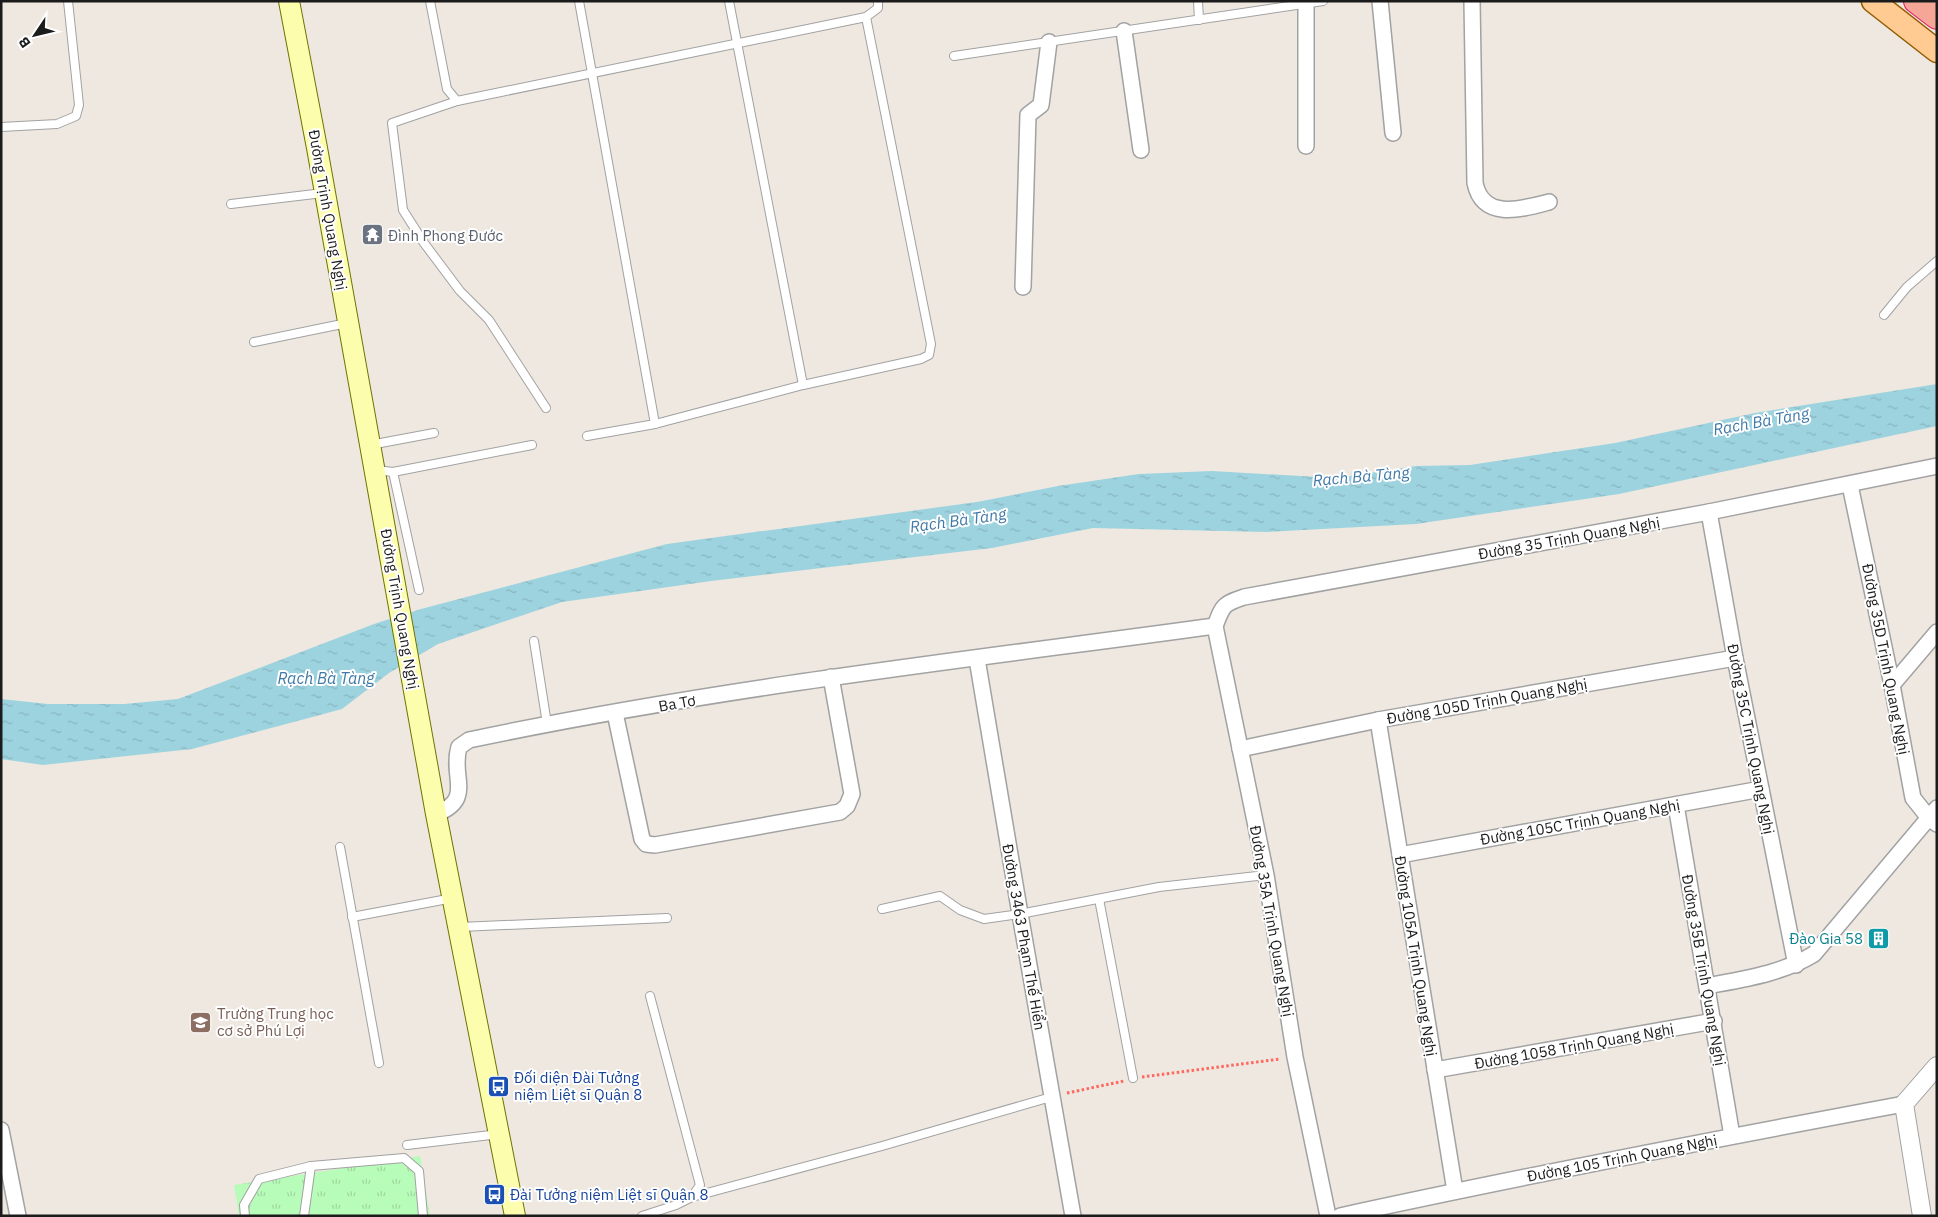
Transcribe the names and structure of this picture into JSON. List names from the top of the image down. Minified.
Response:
{"streets":{"main road":["Đường Trịnh Quang Nghị"],"street":["Đường 35 Trịnh Quang Nghị","Đường 35D Trịnh Quang Nghị","Đường 105D Trịnh Quang Nghị","Ba Tơ","Đường 35C Trịnh Quang Nghị","Đường 105C Trịnh Quang Nghị","Đường 35A Trịnh Quang Nghị","Đường 3463 Phạm Thế Hiển","Đường 105A Trịnh Quang Nghị","Đường 35B Trịnh Quang Nghị","Đường 1058 Trịnh Quang Nghị","Đường 105 Trịnh Quang Nghị"]},"crossings":[["Đường Trịnh Quang Nghị","Ba Tơ"],["Đường 35 Trịnh Quang Nghị","Đường 35D Trịnh Quang Nghị"],["Đường 35 Trịnh Quang Nghị","Ba Tơ"],["Đường 35 Trịnh Quang Nghị","Đường 35C Trịnh Quang Nghị"],["Đường 35 Trịnh Quang Nghị","Đường 35A Trịnh Quang Nghị"],["Đường 105D Trịnh Quang Nghị","Đường 35C Trịnh Quang Nghị"],["Đường 105D Trịnh Quang Nghị","Đường 35A Trịnh Quang Nghị"],["Đường 105D Trịnh Quang Nghị","Đường 105A Trịnh Quang Nghị"],["Ba Tơ","Đường 35A Trịnh Quang Nghị"],["Ba Tơ","Đường 3463 Phạm Thế Hiển"],["Đường 35C Trịnh Quang Nghị","Đường 105C Trịnh Quang Nghị"],["Đường 105C Trịnh Quang Nghị","Đường 105A Trịnh Quang Nghị"],["Đường 105C Trịnh Quang Nghị","Đường 35B Trịnh Quang Nghị"],["Đường 105A Trịnh Quang Nghị","Đường 1058 Trịnh Quang Nghị"],["Đường 105A Trịnh Quang Nghị","Đường 105 Trịnh Quang Nghị"],["Đường 35B Trịnh Quang Nghị","Đường 1058 Trịnh Quang Nghị"],["Đường 35B Trịnh Quang Nghị","Đường 105 Trịnh Quang Nghị"]],"water":["Rạch Bà Tàng"],"places":{"temple":["Đình Phong Đước"],"building":["Đào Gia 58"],"school or university":["Trường Trung học cơ sở Phú Lợi"],"bus stop":["Đối diện Đài Tưởng niệm Liệt sĩ Quận 8","Đài Tưởng niệm Liệt sĩ Quận 8"]},"north":"bottom left"}
